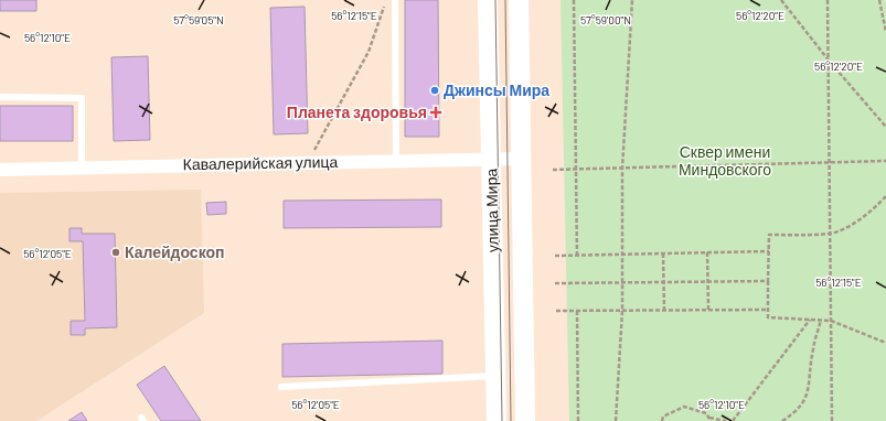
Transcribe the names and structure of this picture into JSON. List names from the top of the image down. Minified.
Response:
{"streets":{"main road":["улица Мира"],"street":["Кавалерийская улица"]},"crossings":[["Кавалерийская улица","улица Мира"]],"parks":["Сквер имени Миндовского"],"places":{"other":["Джинсы Мира","Калейдоскоп"],"health":["Планета здоровья"]},"coordinates":["56°12'20\"E","56°12'15\"E","57°59'05\"N","57°59'00\"N","56°12'10\"E","56°12'05\"E"]}
